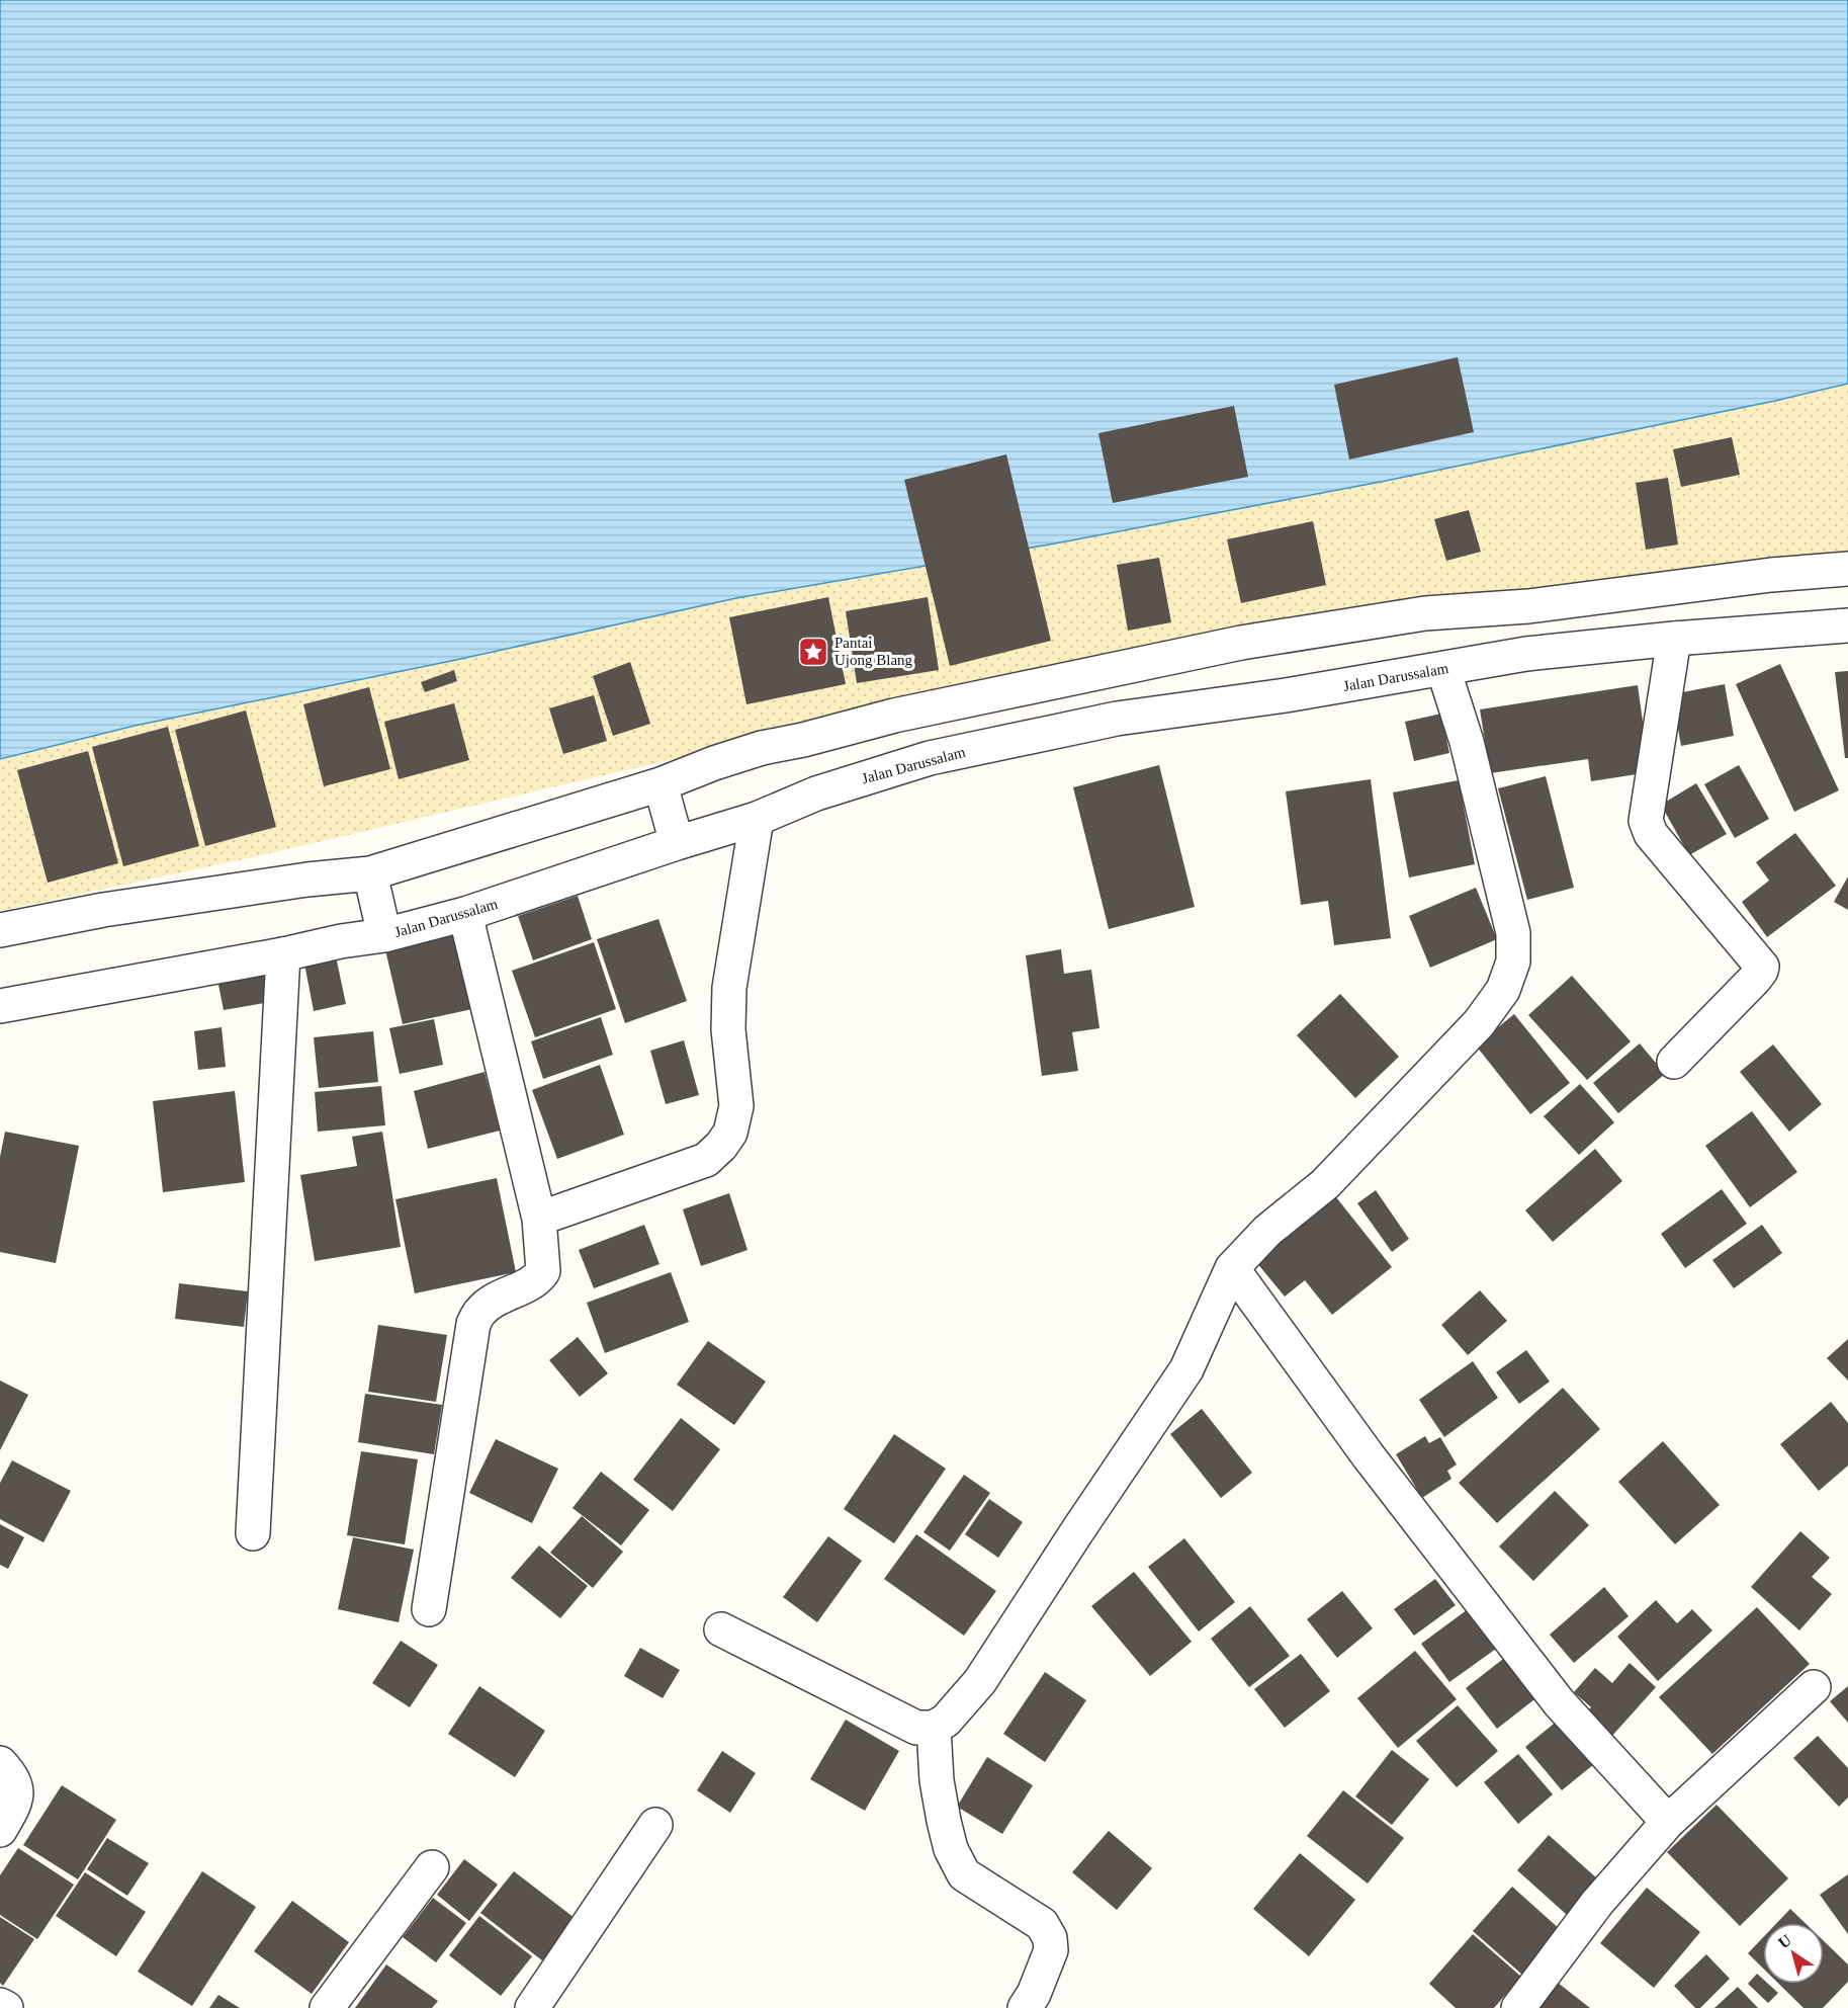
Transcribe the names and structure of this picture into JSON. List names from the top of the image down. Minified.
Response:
{"streets":{"street":["Jalan Darussalam"]},"places":{"place":["Pantai Ujong Blang"]},"north":"top left"}
